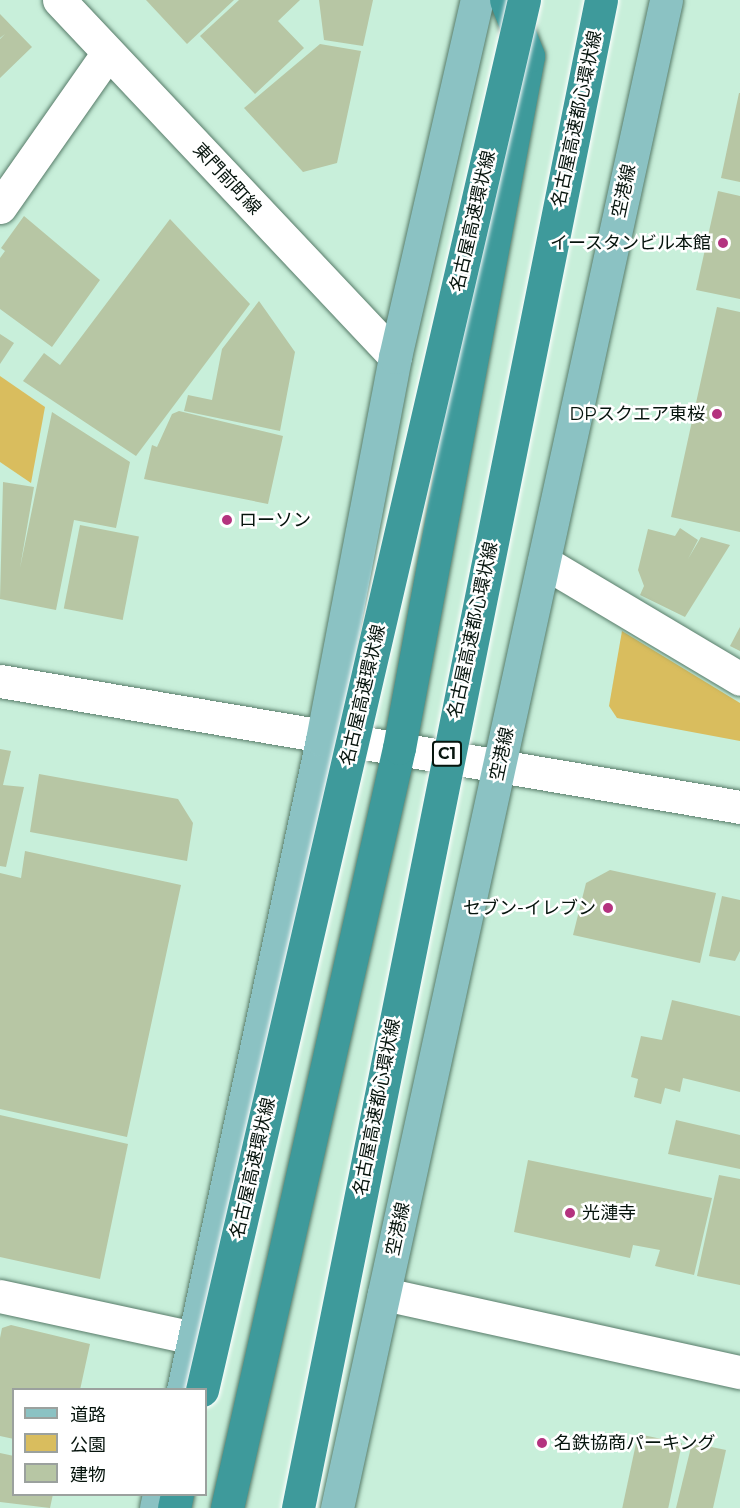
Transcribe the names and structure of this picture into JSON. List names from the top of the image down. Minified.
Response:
{"streets":{"highway":["名古屋高速都心環状線","名古屋高速環状線","C1"],"main road":["空港線"],"street":["東門前町線"]},"places":["イースタンビル本館","DPスクエア東桜","ローソン","セブン-イレブン","光漣寺","名鉄協商パーキング"],"legend":["道路","公園","建物"]}
